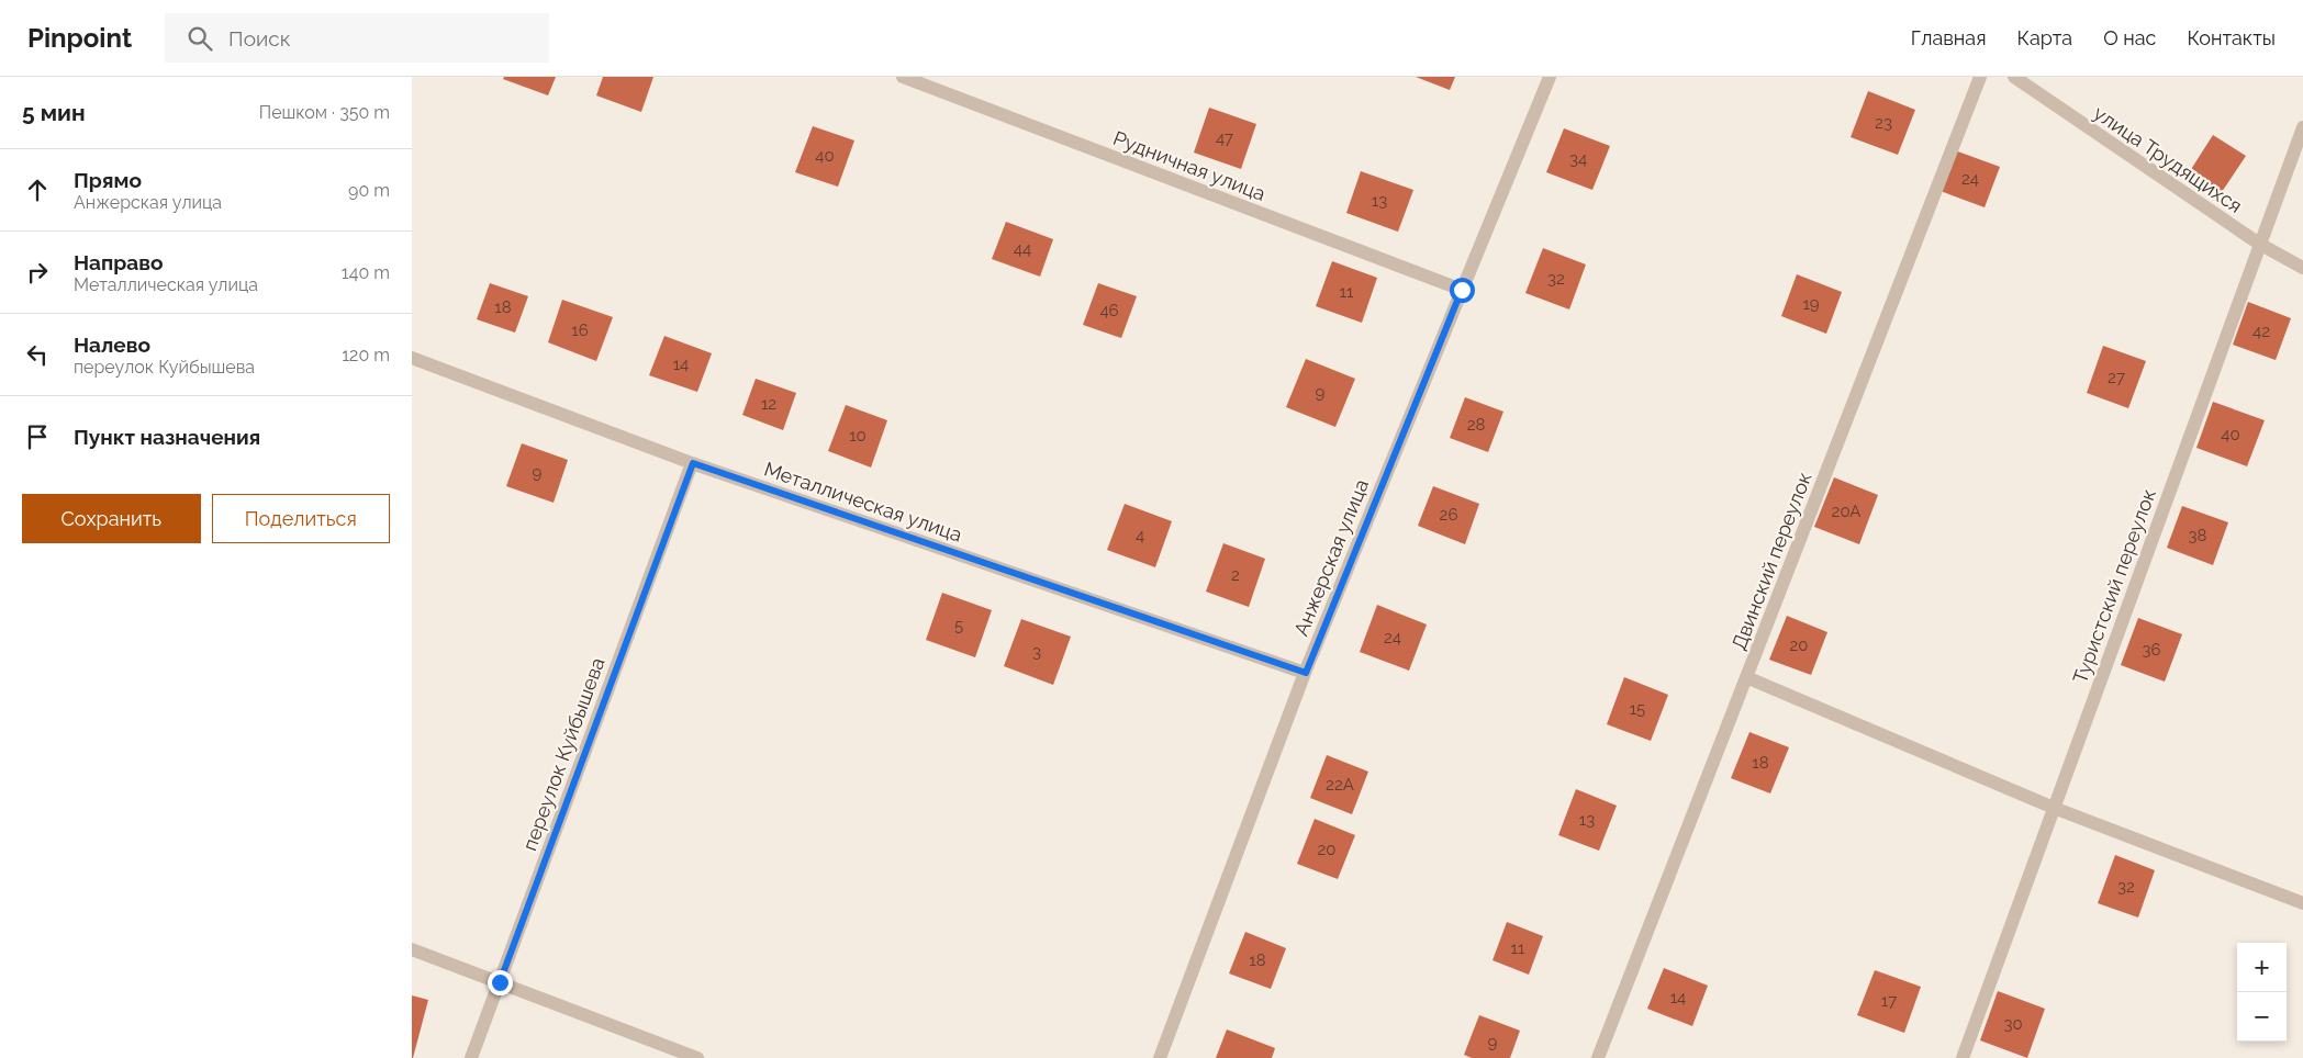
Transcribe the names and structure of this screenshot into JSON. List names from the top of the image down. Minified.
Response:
{"streets":{"street":["улица Трудящихся","Рудничная улица","Металлическая улица","Анжерская улица","Двинский переулок","Туристский переулок","переулок Куйбышева"]},"crossings":[["улица Трудящихся","Туристский переулок"],["Рудничная улица","Анжерская улица"],["Металлическая улица","Анжерская улица"],["Металлическая улица","переулок Куйбышева"]],"house_numbers":["23","47","40","34","24","13","44","32","11","19","18","46","16","42","14","27","9","12","28","40","10","9","20А","26","4","38","2","5","24","20","36","3","15","18","22А","13","20","32","11","18","14","17","30","9"],"page":{"header":"Pinpoint","search":"Поиск","nav":["Главная","Карта","О нас","Контакты"],"heading":["5 мин","Пешком · 350 m"],"list":[["Прямо","Анжерская улица","90 m"],["Направо","Металлическая улица","140 m"],["Налево","переулок Куйбышева","120 m"],"Пункт назначения"],"buttons":["Сохранить","Поделиться"],"map_buttons":["+","−"]}}
